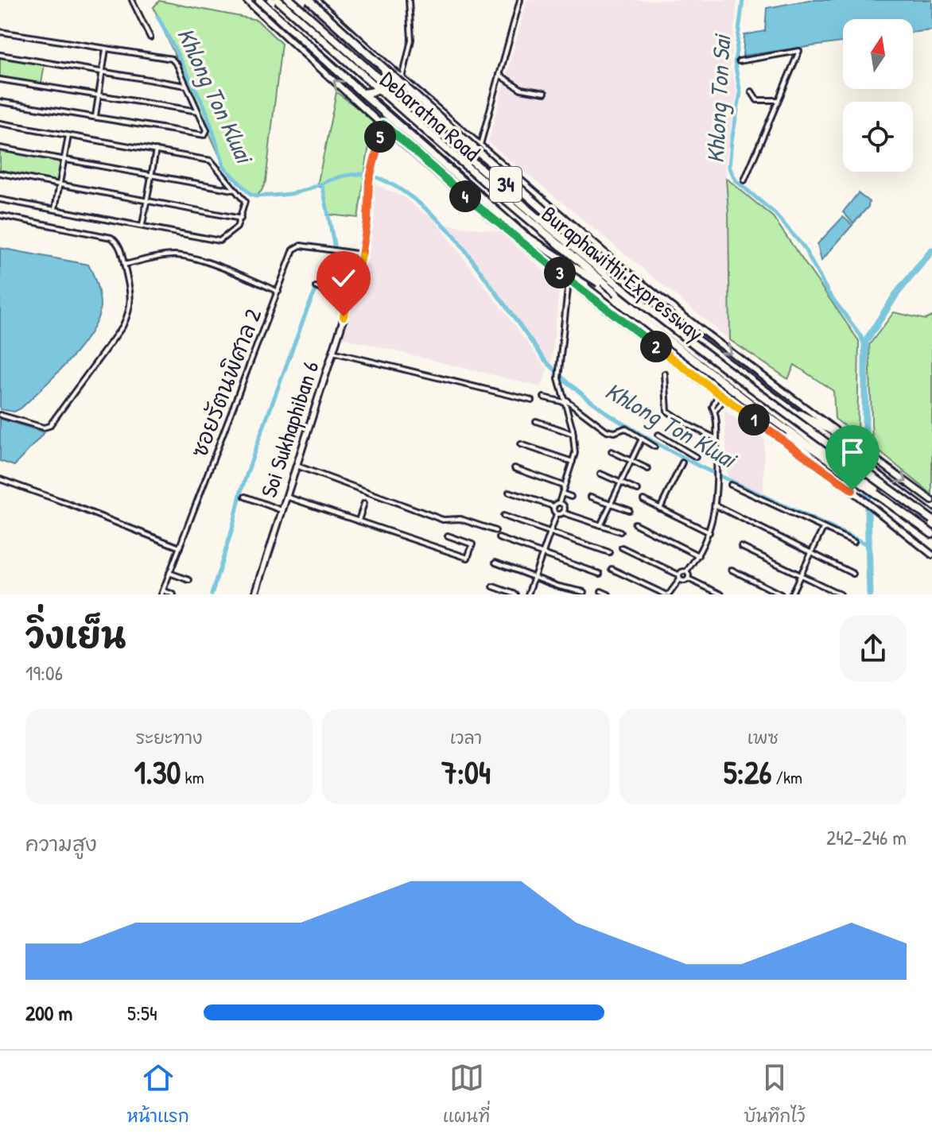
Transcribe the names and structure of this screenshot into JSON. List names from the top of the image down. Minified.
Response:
{"streets":{"highway":["Debaratna Road","34","Buraphawithi Expressway"],"main road":["Soi Sukhaphiban 6"],"street":["ซอยรัตนพิศาล 2"]},"crossings":[["Debaratna Road","Buraphawithi Expressway"],["Debaratna Road","Soi Sukhaphiban 6"],["ซอยรัตนพิศาล 2","Soi Sukhaphiban 6"]],"water":["Khlong Ton Kluai","Khlong Ton Sai"],"north":"top","page":{"pins":["5","4","3","2","1"],"heading":["วิ่งเย็น","19:06"],"stats":[["ระยะทาง","1.30 km"],["เวลา","7:04"],["เพซ","5:26 /km"]],"chart":["ความสูง","242–246 m"],"list":[{"name":"200 m","note":"5:54"}],"tabs":["หน้าแรก","แผนที่","บันทึกไว้"]}}
